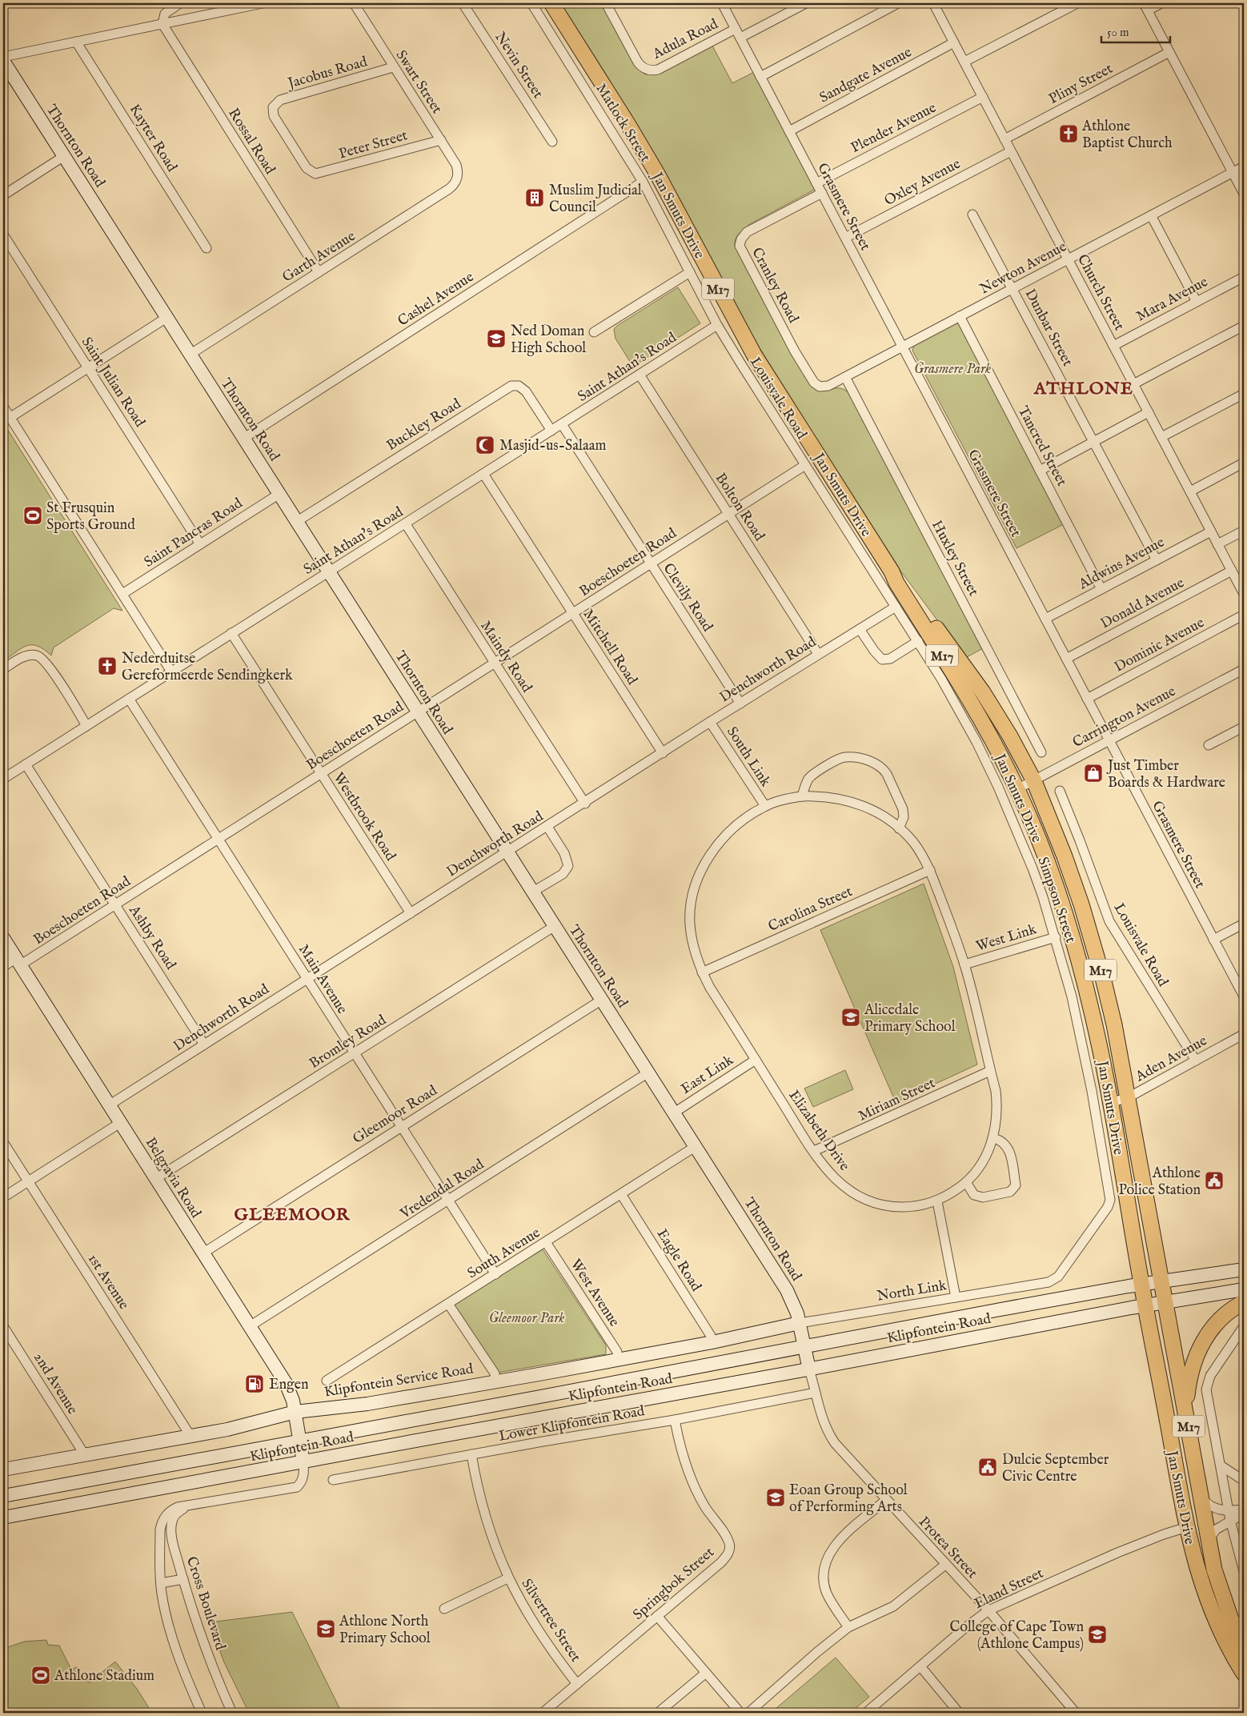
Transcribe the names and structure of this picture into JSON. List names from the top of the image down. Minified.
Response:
{"streets":{"main road":["Jan Smuts Drive","M17"],"street":["Adula Road","Nevin Street","Jacobus Road","Sandgate Avenue","Swart Street","Pliny Street","Matlock Street","Plender Avenue","Kayter Road","Rossal Road","Peter Street","Thornton Road","Oxley Avenue","Grasmere Street","Garth Avenue","Newton Avenue","Cranley Road","Church Street","Cashel Avenue","Mara Avenue","Dunbar Street","Saint Athan's Road","Saint Julian Road","Louisvale Road","Buckley Road","Tancred Street","Bolton Road","Saint Pancras Road","Huxley Street","Boeschoeten Road","Aldwins Avenue","Clevily Road","Donald Avenue","Dominic Avenue","Mitchell Road","Maindy Road","Denchworth Road","Carrington Avenue","South Link","Westbrook Road","Simpson Street","Carolina Street","Ashby Road","West Link","Main Avenue","Bromley Road","Aden Avenue","East Link","Miriam Street","Gleemoor Road","Elizabeth Drive","Belgravia Road","Vredendal Road","South Avenue","Eagle Road","1st Avenue","North Link","West Avenue","Klipfontein Road","Klipfontein Service Road","2nd Avenue","Lower Klipfontein Road","Protea Street","Springbok Street","Eland Street","Cross Boulevard","Silvertree Street"]},"crossings":[["Adula Road","Grasmere Street"],["Jacobus Road","Swart Street"],["Jacobus Road","Peter Street"],["Sandgate Avenue","Grasmere Street"],["Sandgate Avenue","Church Street"],["Swart Street","Peter Street"],["Swart Street","Garth Avenue"],["Pliny Street","Church Street"],["Matlock Street","Cashel Avenue"],["Matlock Street","Saint Athan's Road"],["Matlock Street","Louisvale Road"],["Plender Avenue","Grasmere Street"],["Plender Avenue","Church Street"],["Rossal Road","Garth Avenue"],["Thornton Road","Garth Avenue"],["Thornton Road","Cashel Avenue"],["Thornton Road","Saint Athan's Road"],["Thornton Road","Buckley Road"],["Thornton Road","Saint Pancras Road"],["Thornton Road","Boeschoeten Road"],["Thornton Road","Denchworth Road"],["Thornton Road","Bromley Road"],["Thornton Road","East Link"],["Thornton Road","Gleemoor Road"],["Thornton Road","Vredendal Road"],["Thornton Road","South Avenue"],["Thornton Road","North Link"],["Thornton Road","Klipfontein Road"],["Thornton Road","Klipfontein Service Road"],["Thornton Road","Protea Street"],["Oxley Avenue","Grasmere Street"],["Oxley Avenue","Church Street"],["Grasmere Street","Newton Avenue"],["Grasmere Street","Cranley Road"],["Grasmere Street","Aldwins Avenue"],["Grasmere Street","Donald Avenue"],["Grasmere Street","Dominic Avenue"],["Grasmere Street","Carrington Avenue"],["Jan Smuts Drive","Carrington Avenue"],["Jan Smuts Drive","Aden Avenue"],["Jan Smuts Drive","Klipfontein Road"],["Jan Smuts Drive","Eland Street"],["Newton Avenue","Cranley Road"],["Newton Avenue","Church Street"],["Newton Avenue","Dunbar Street"],["Newton Avenue","Tancred Street"],["Newton Avenue","Huxley Street"],["Church Street","Mara Avenue"],["Church Street","Aldwins Avenue"],["Church Street","Donald Avenue"],["Dunbar Street","Aldwins Avenue"],["Saint Athan's Road","Louisvale Road"],["Saint Athan's Road","Buckley Road"],["Saint Athan's Road","Bolton Road"],["Saint Athan's Road","Clevily Road"],["Saint Athan's Road","Mitchell Road"],["Saint Athan's Road","Maindy Road"],["Saint Athan's Road","Westbrook Road"],["Saint Athan's Road","Ashby Road"],["Saint Athan's Road","Main Avenue"],["Saint Julian Road","Saint Pancras Road"],["Louisvale Road","Boeschoeten Road"],["Louisvale Road","Denchworth Road"],["Louisvale Road","Simpson Street"],["Louisvale Road","Aden Avenue"],["Tancred Street","Aldwins Avenue"],["Bolton Road","Boeschoeten Road"],["Bolton Road","Denchworth Road"],["Boeschoeten Road","Clevily Road"],["Boeschoeten Road","Mitchell Road"],["Boeschoeten Road","Maindy Road"],["Boeschoeten Road","Westbrook Road"],["Boeschoeten Road","Ashby Road"],["Boeschoeten Road","Main Avenue"],["Boeschoeten Road","Belgravia Road"],["Clevily Road","Denchworth Road"],["Mitchell Road","Denchworth Road"],["Maindy Road","Denchworth Road"],["Denchworth Road","South Link"],["Denchworth Road","Westbrook Road"],["Denchworth Road","Simpson Street"],["Denchworth Road","Ashby Road"],["Denchworth Road","Main Avenue"],["Denchworth Road","Belgravia Road"],["South Link","Elizabeth Drive"],["Simpson Street","West Link"],["Simpson Street","North Link"],["Carolina Street","Elizabeth Drive"],["West Link","Elizabeth Drive"],["Main Avenue","Bromley Road"],["Main Avenue","Gleemoor Road"],["Main Avenue","Vredendal Road"],["Main Avenue","South Avenue"],["Bromley Road","Belgravia Road"],["East Link","Elizabeth Drive"],["Miriam Street","Elizabeth Drive"],["Gleemoor Road","Belgravia Road"],["Elizabeth Drive","North Link"],["Belgravia Road","Vredendal Road"],["Belgravia Road","Klipfontein Road"],["Belgravia Road","Klipfontein Service Road"],["Belgravia Road","Cross Boulevard"],["South Avenue","Eagle Road"],["South Avenue","West Avenue"],["Eagle Road","Klipfontein Service Road"],["1st Avenue","Klipfontein Service Road"],["North Link","Klipfontein Service Road"],["West Avenue","Klipfontein Service Road"],["Klipfontein Road","Protea Street"],["Klipfontein Road","Cross Boulevard"],["Klipfontein Service Road","2nd Avenue"],["Lower Klipfontein Road","Protea Street"],["Lower Klipfontein Road","Springbok Street"],["Lower Klipfontein Road","Silvertree Street"],["Protea Street","Eland Street"],["Springbok Street","Silvertree Street"]],"districts":["ATHLONE","GLEEMOOR"],"parks":["Grasmere Park","Gleemoor Park"],"places":{"church":["Athlone Baptist Church","Nederduitse Gereformeerde Sendingkerk"],"building":["Muslim Judicial Council"],"school or university":["Ned Doman High School","Alicedale Primary School","Eoan Group School of Performing Arts","Athlone North Primary School","College of Cape Town (Athlone Campus)"],"mosque":["Masjid-us-Salaam"],"sports":["St Frusquin Sports Ground","Athlone Stadium"],"shop":["Just Timber Boards & Hardware"],"public building":["Athlone Police Station","Dulcie September Civic Centre"],"fuel station":["Engen"]},"scale_bar":"50 m"}
